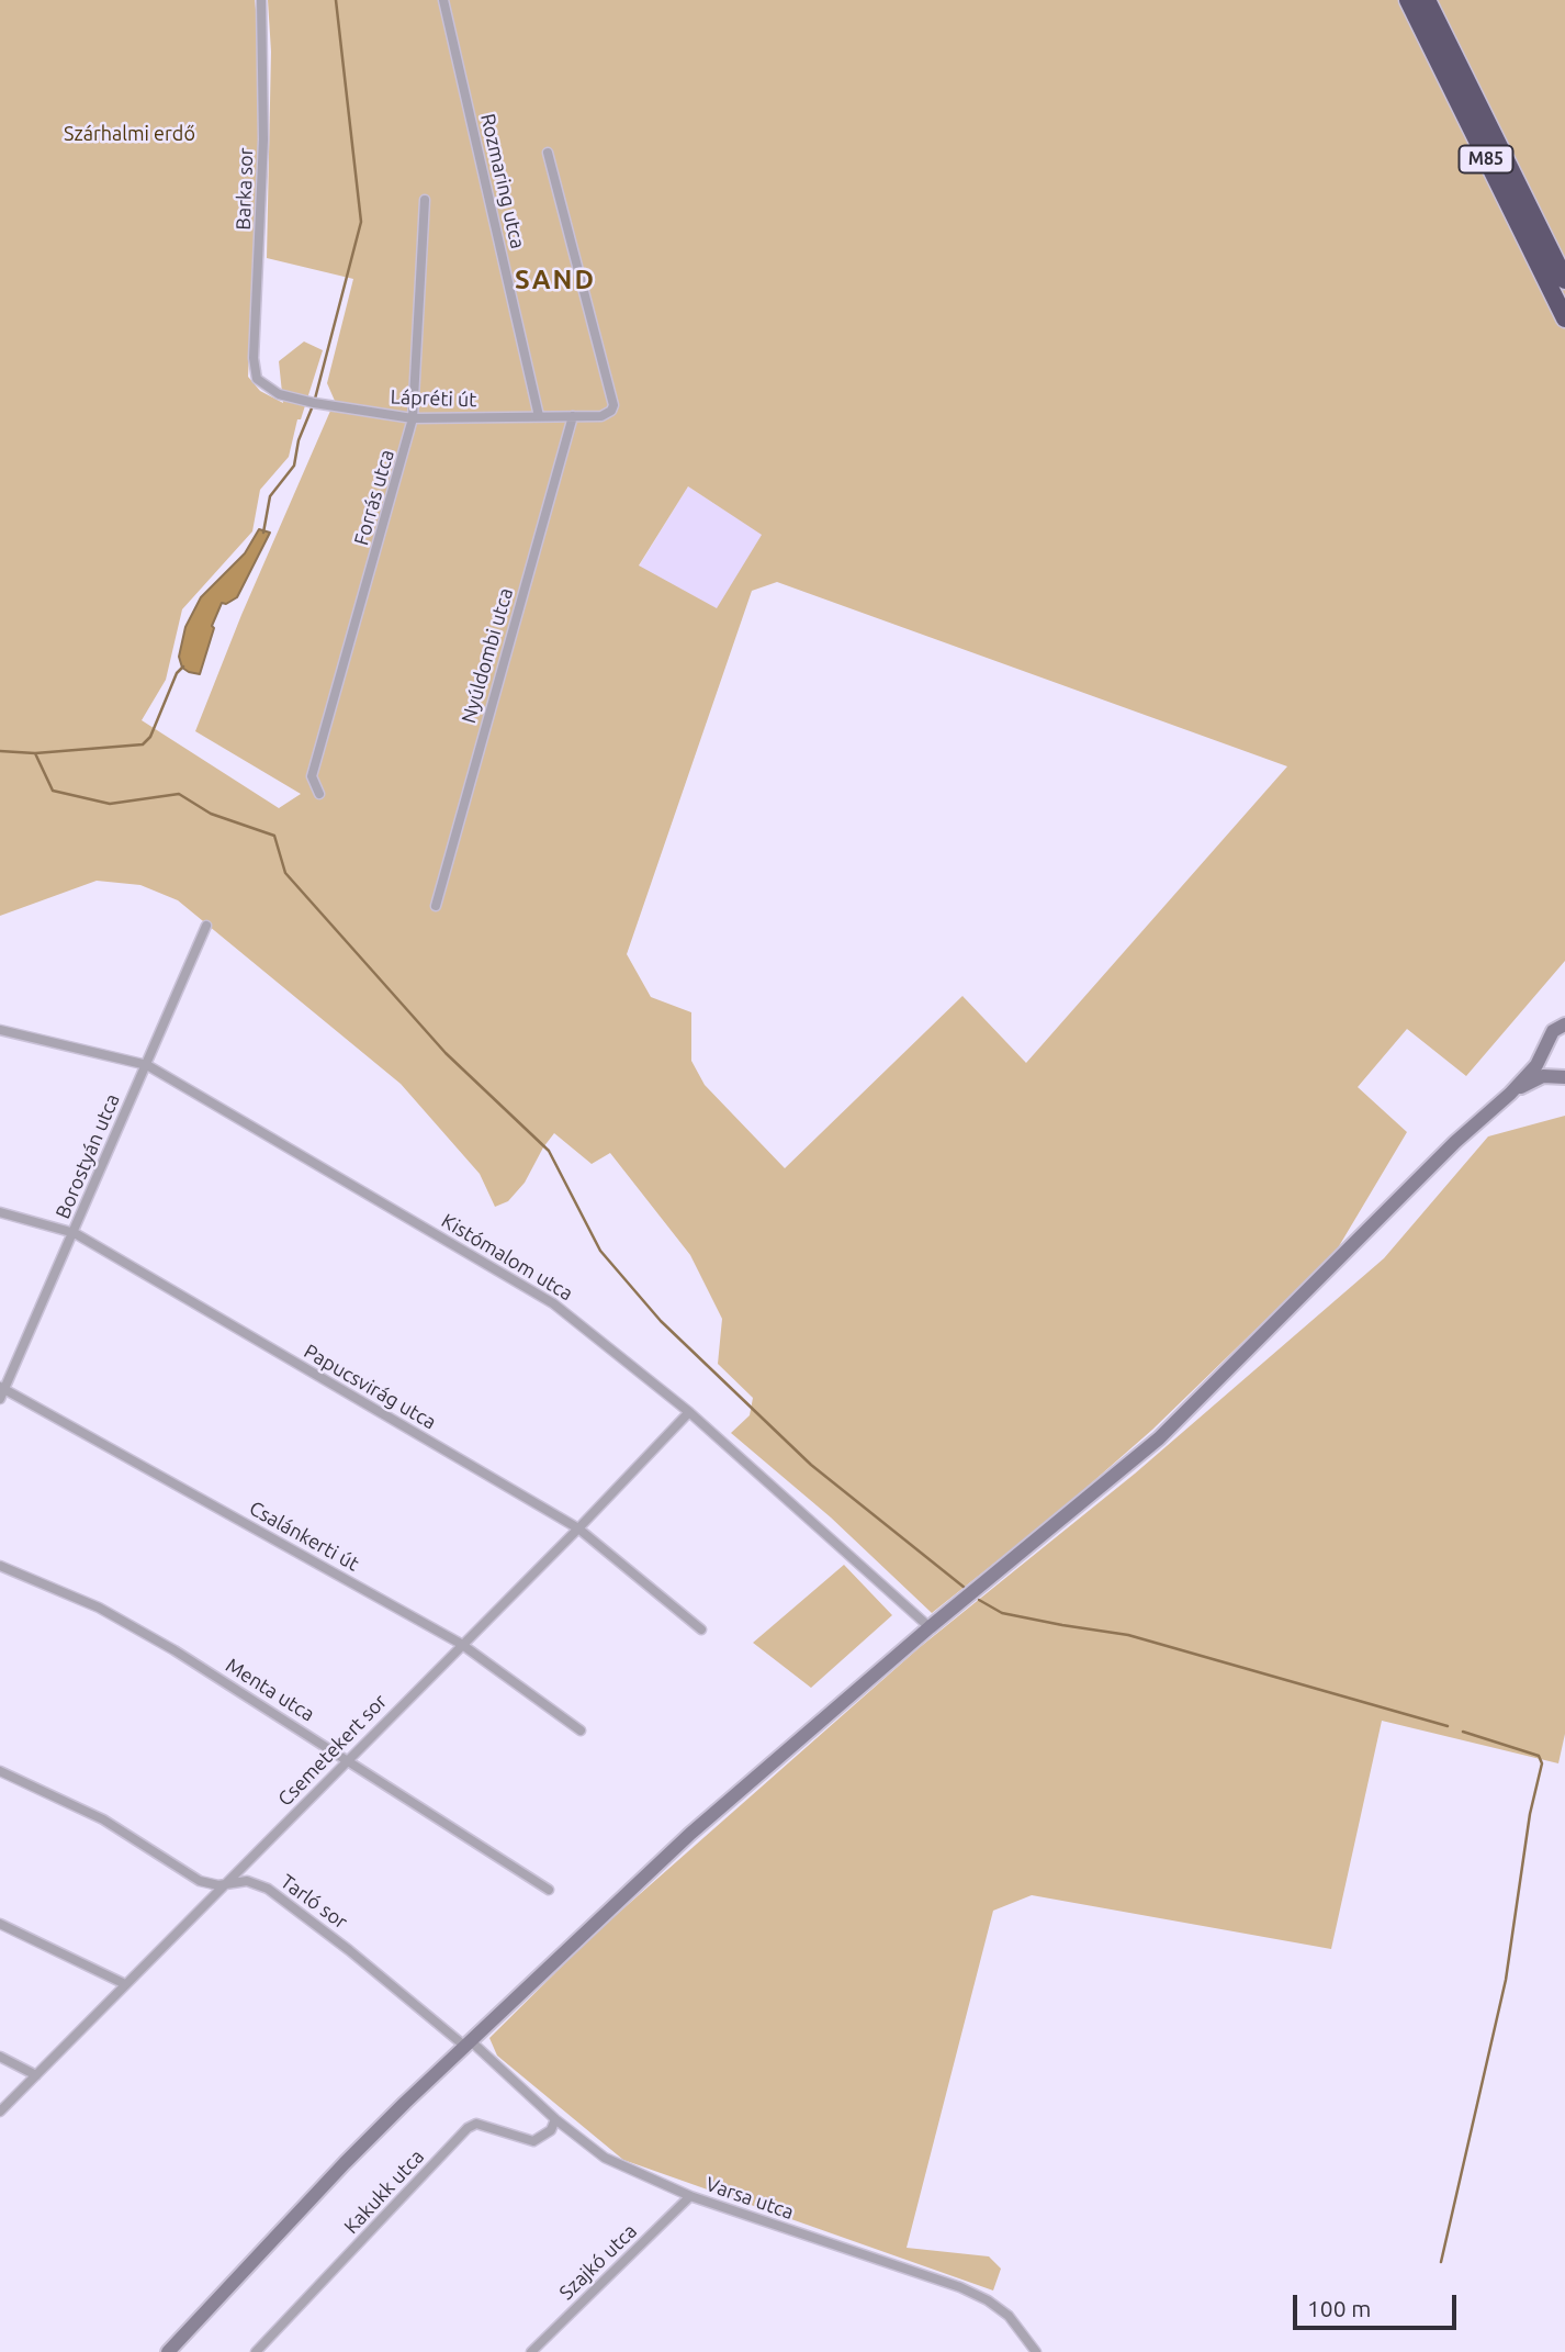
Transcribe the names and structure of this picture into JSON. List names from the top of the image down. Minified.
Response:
{"streets":{"highway":["M85"],"street":["Rozmaring utca","Barka sor","Lápréti út","Forrás utca","Nyúldombi utca","Borostyán utca","Kistómalom utca","Papucsvirág utca","Csalánkerti út","Menta utca","Csemetekert sor","Tarló sor","Kakukk utca","Varsa utca","Szajkó utca"]},"crossings":[["Rozmaring utca","Lápréti út"],["Barka sor","Lápréti út"],["Lápréti út","Forrás utca"],["Lápréti út","Nyúldombi utca"],["Borostyán utca","Kistómalom utca"],["Borostyán utca","Papucsvirág utca"],["Borostyán utca","Csalánkerti út"],["Kistómalom utca","Csemetekert sor"],["Papucsvirág utca","Csemetekert sor"],["Csalánkerti út","Csemetekert sor"],["Menta utca","Csemetekert sor"],["Csemetekert sor","Tarló sor"],["Tarló sor","Varsa utca"],["Kakukk utca","Varsa utca"],["Varsa utca","Szajkó utca"]],"districts":["SAND"],"parks":["Szárhalmi erdő"],"scale_bar":"100 m"}
